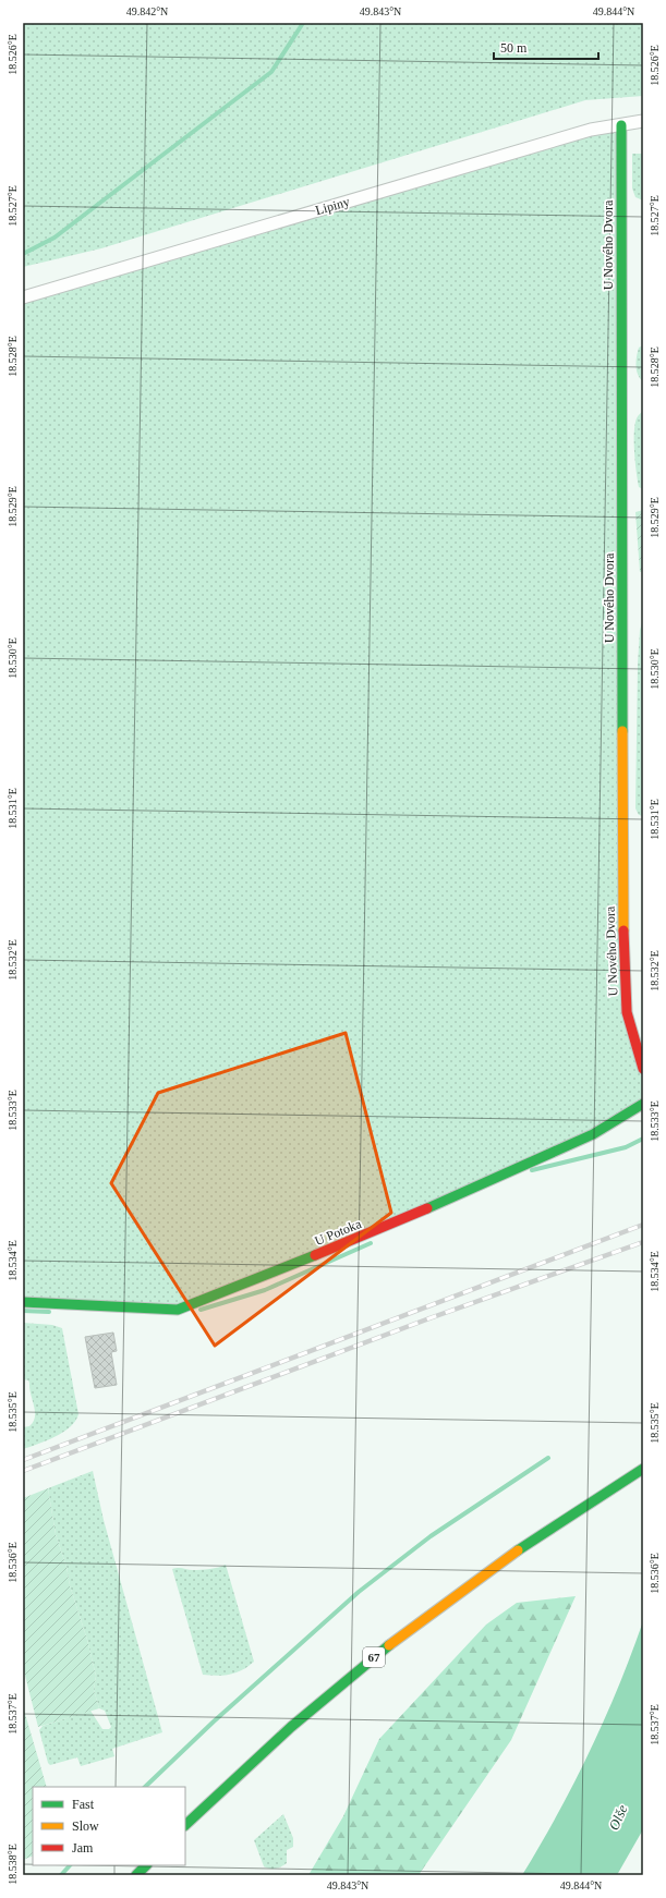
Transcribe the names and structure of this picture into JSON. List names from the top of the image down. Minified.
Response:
{"streets":{"street":["Lipiny","U Nového Dvora","U Potoka","67"]},"crossings":[["Lipiny","U Nového Dvora"]],"water":["Olše"],"legend":["Fast","Slow","Jam"],"scale_bar":"50 m","coordinates":["49.842°N","49.843°N","49.844°N","18.526°E","18.527°E","18.528°E","18.529°E","18.530°E","18.531°E","18.532°E","18.533°E","18.534°E","18.535°E","18.536°E","18.537°E","18.538°E"]}
